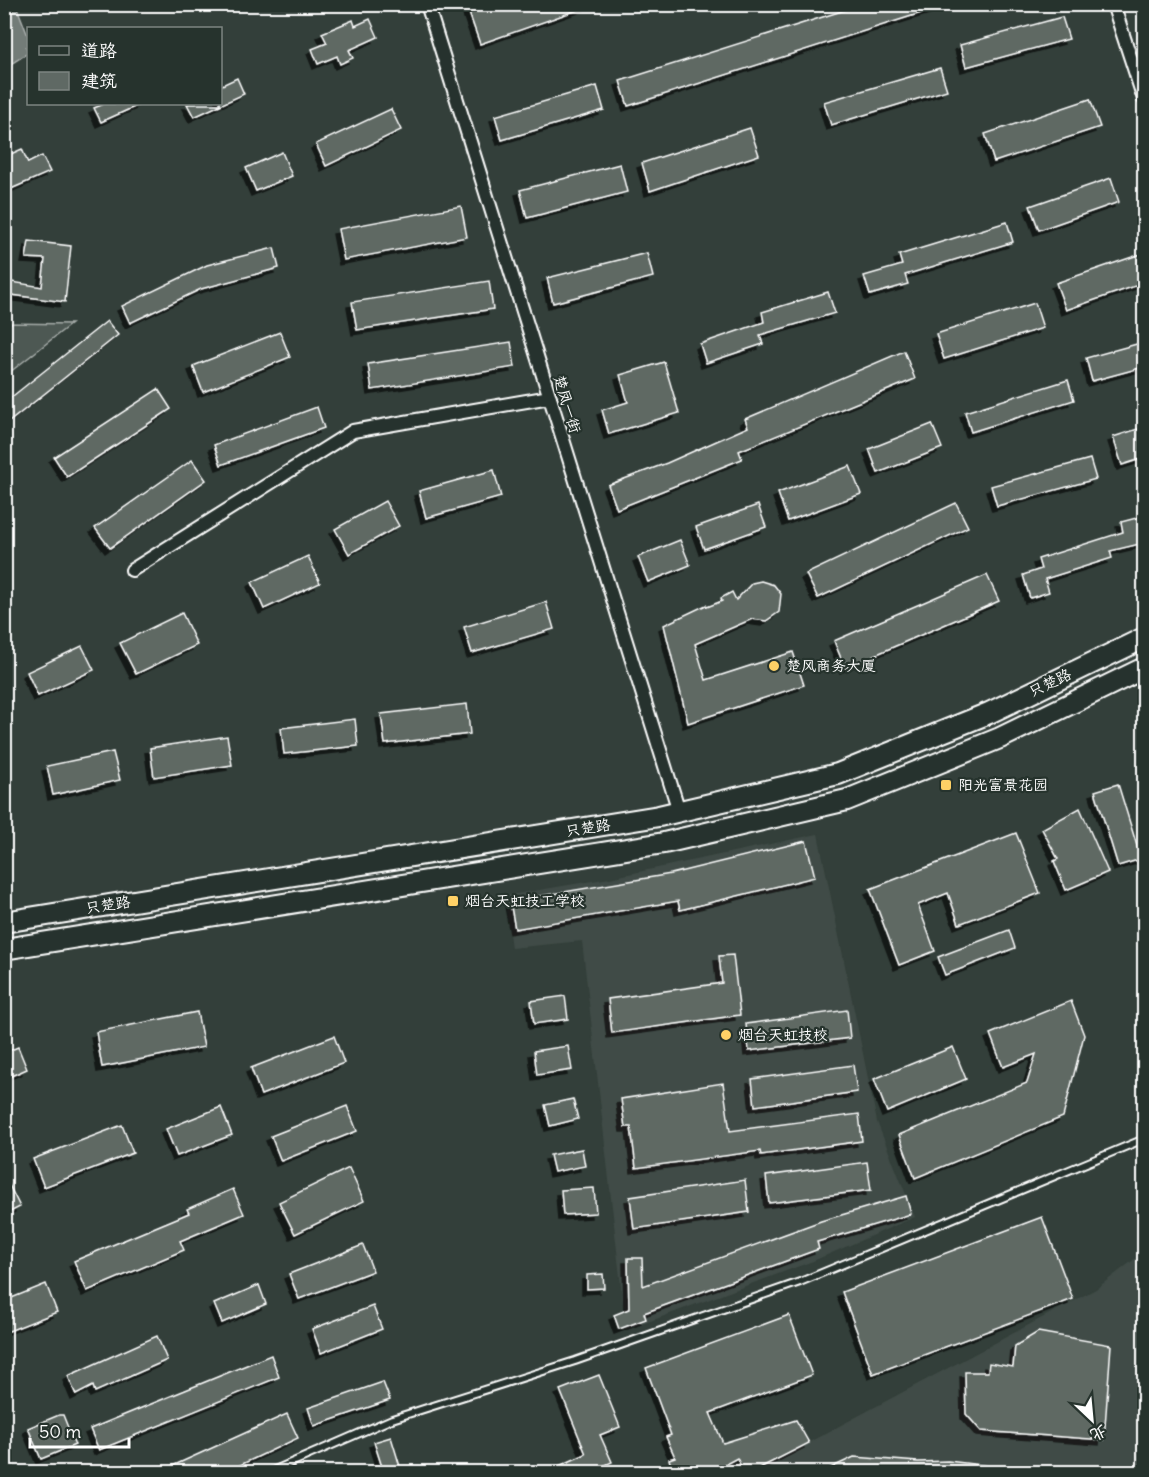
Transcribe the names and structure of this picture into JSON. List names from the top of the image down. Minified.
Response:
{"streets":{"main road":["只楚路"],"street":["楚凤一街"]},"crossings":[["楚凤一街","只楚路"]],"places":{"other":["楚风商务大厦","烟台天虹技校"],"transit":["阳光富景花园","烟台天虹技工学校"]},"legend":["道路","建筑"],"scale_bar":"50 m","north":"bottom right"}
